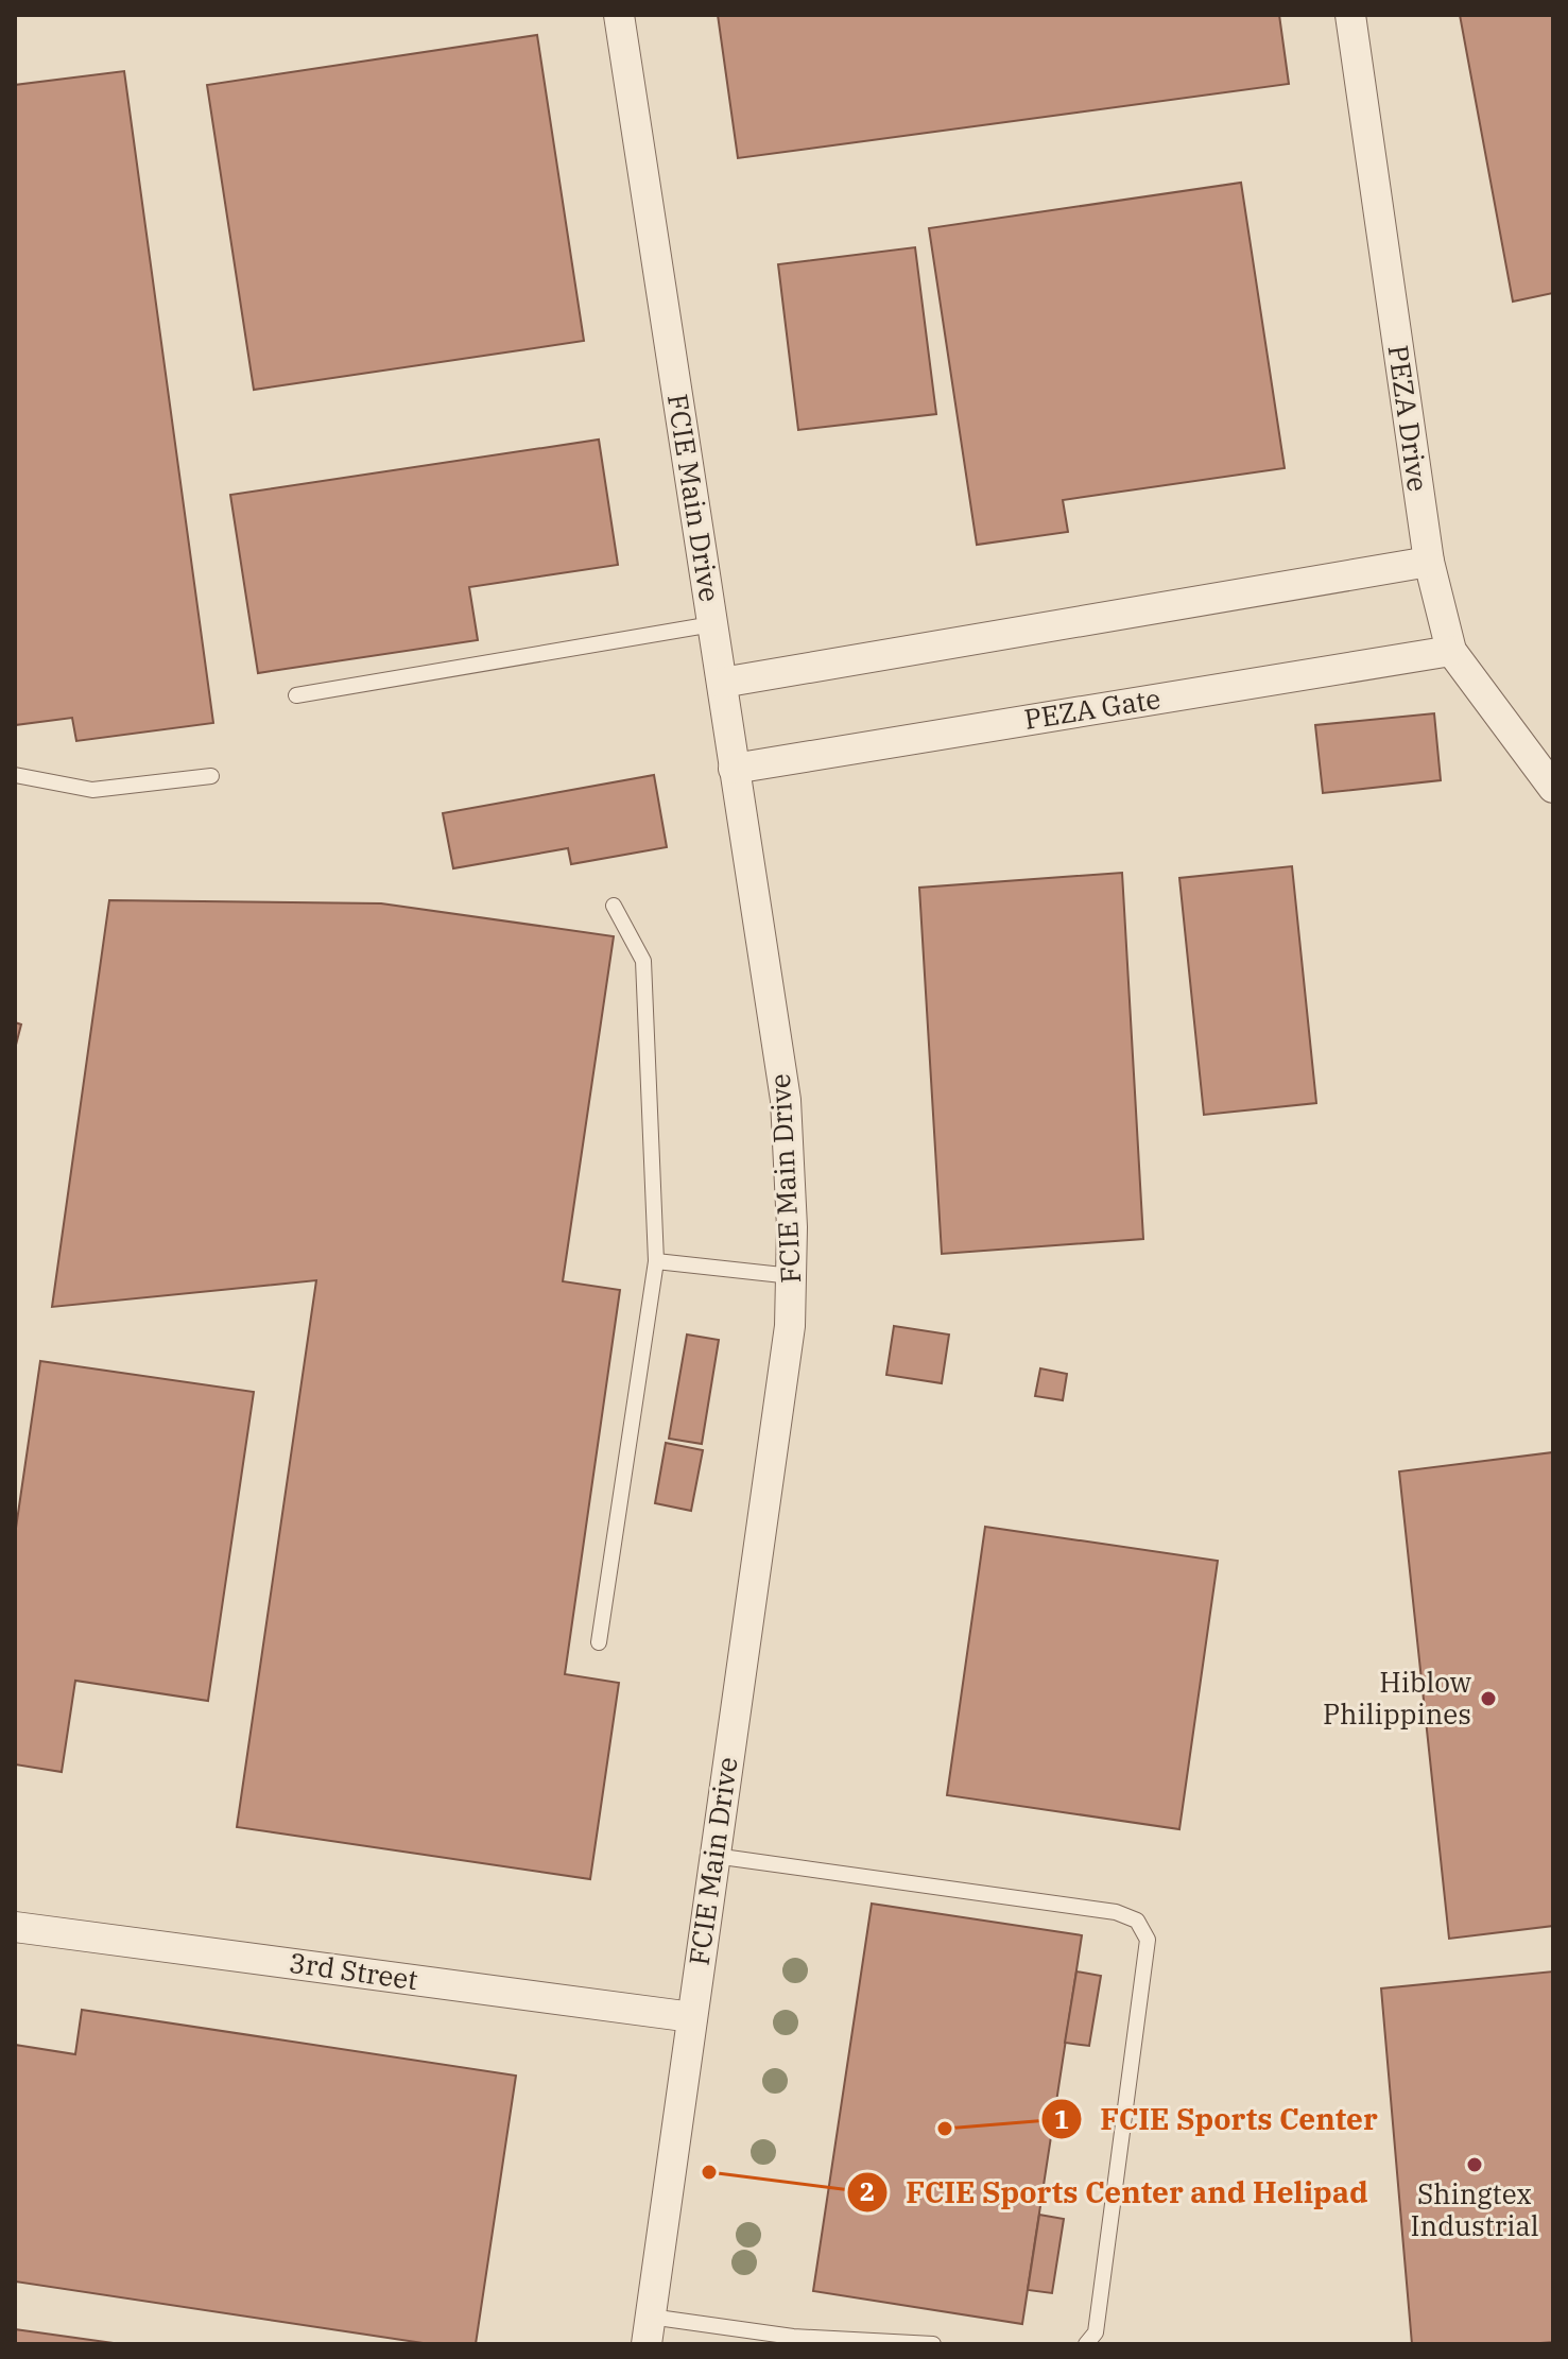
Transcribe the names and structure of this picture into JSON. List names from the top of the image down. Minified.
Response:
{"streets":{"street":["PEZA Drive","FCIE Main Drive","PEZA Gate","3rd Street"]},"crossings":[["PEZA Drive","PEZA Gate"],["FCIE Main Drive","PEZA Gate"],["FCIE Main Drive","3rd Street"]],"places":["Hiblow Philippines","FCIE Sports Center","Shingtex Industrial","FCIE Sports Center and Helipad"]}
